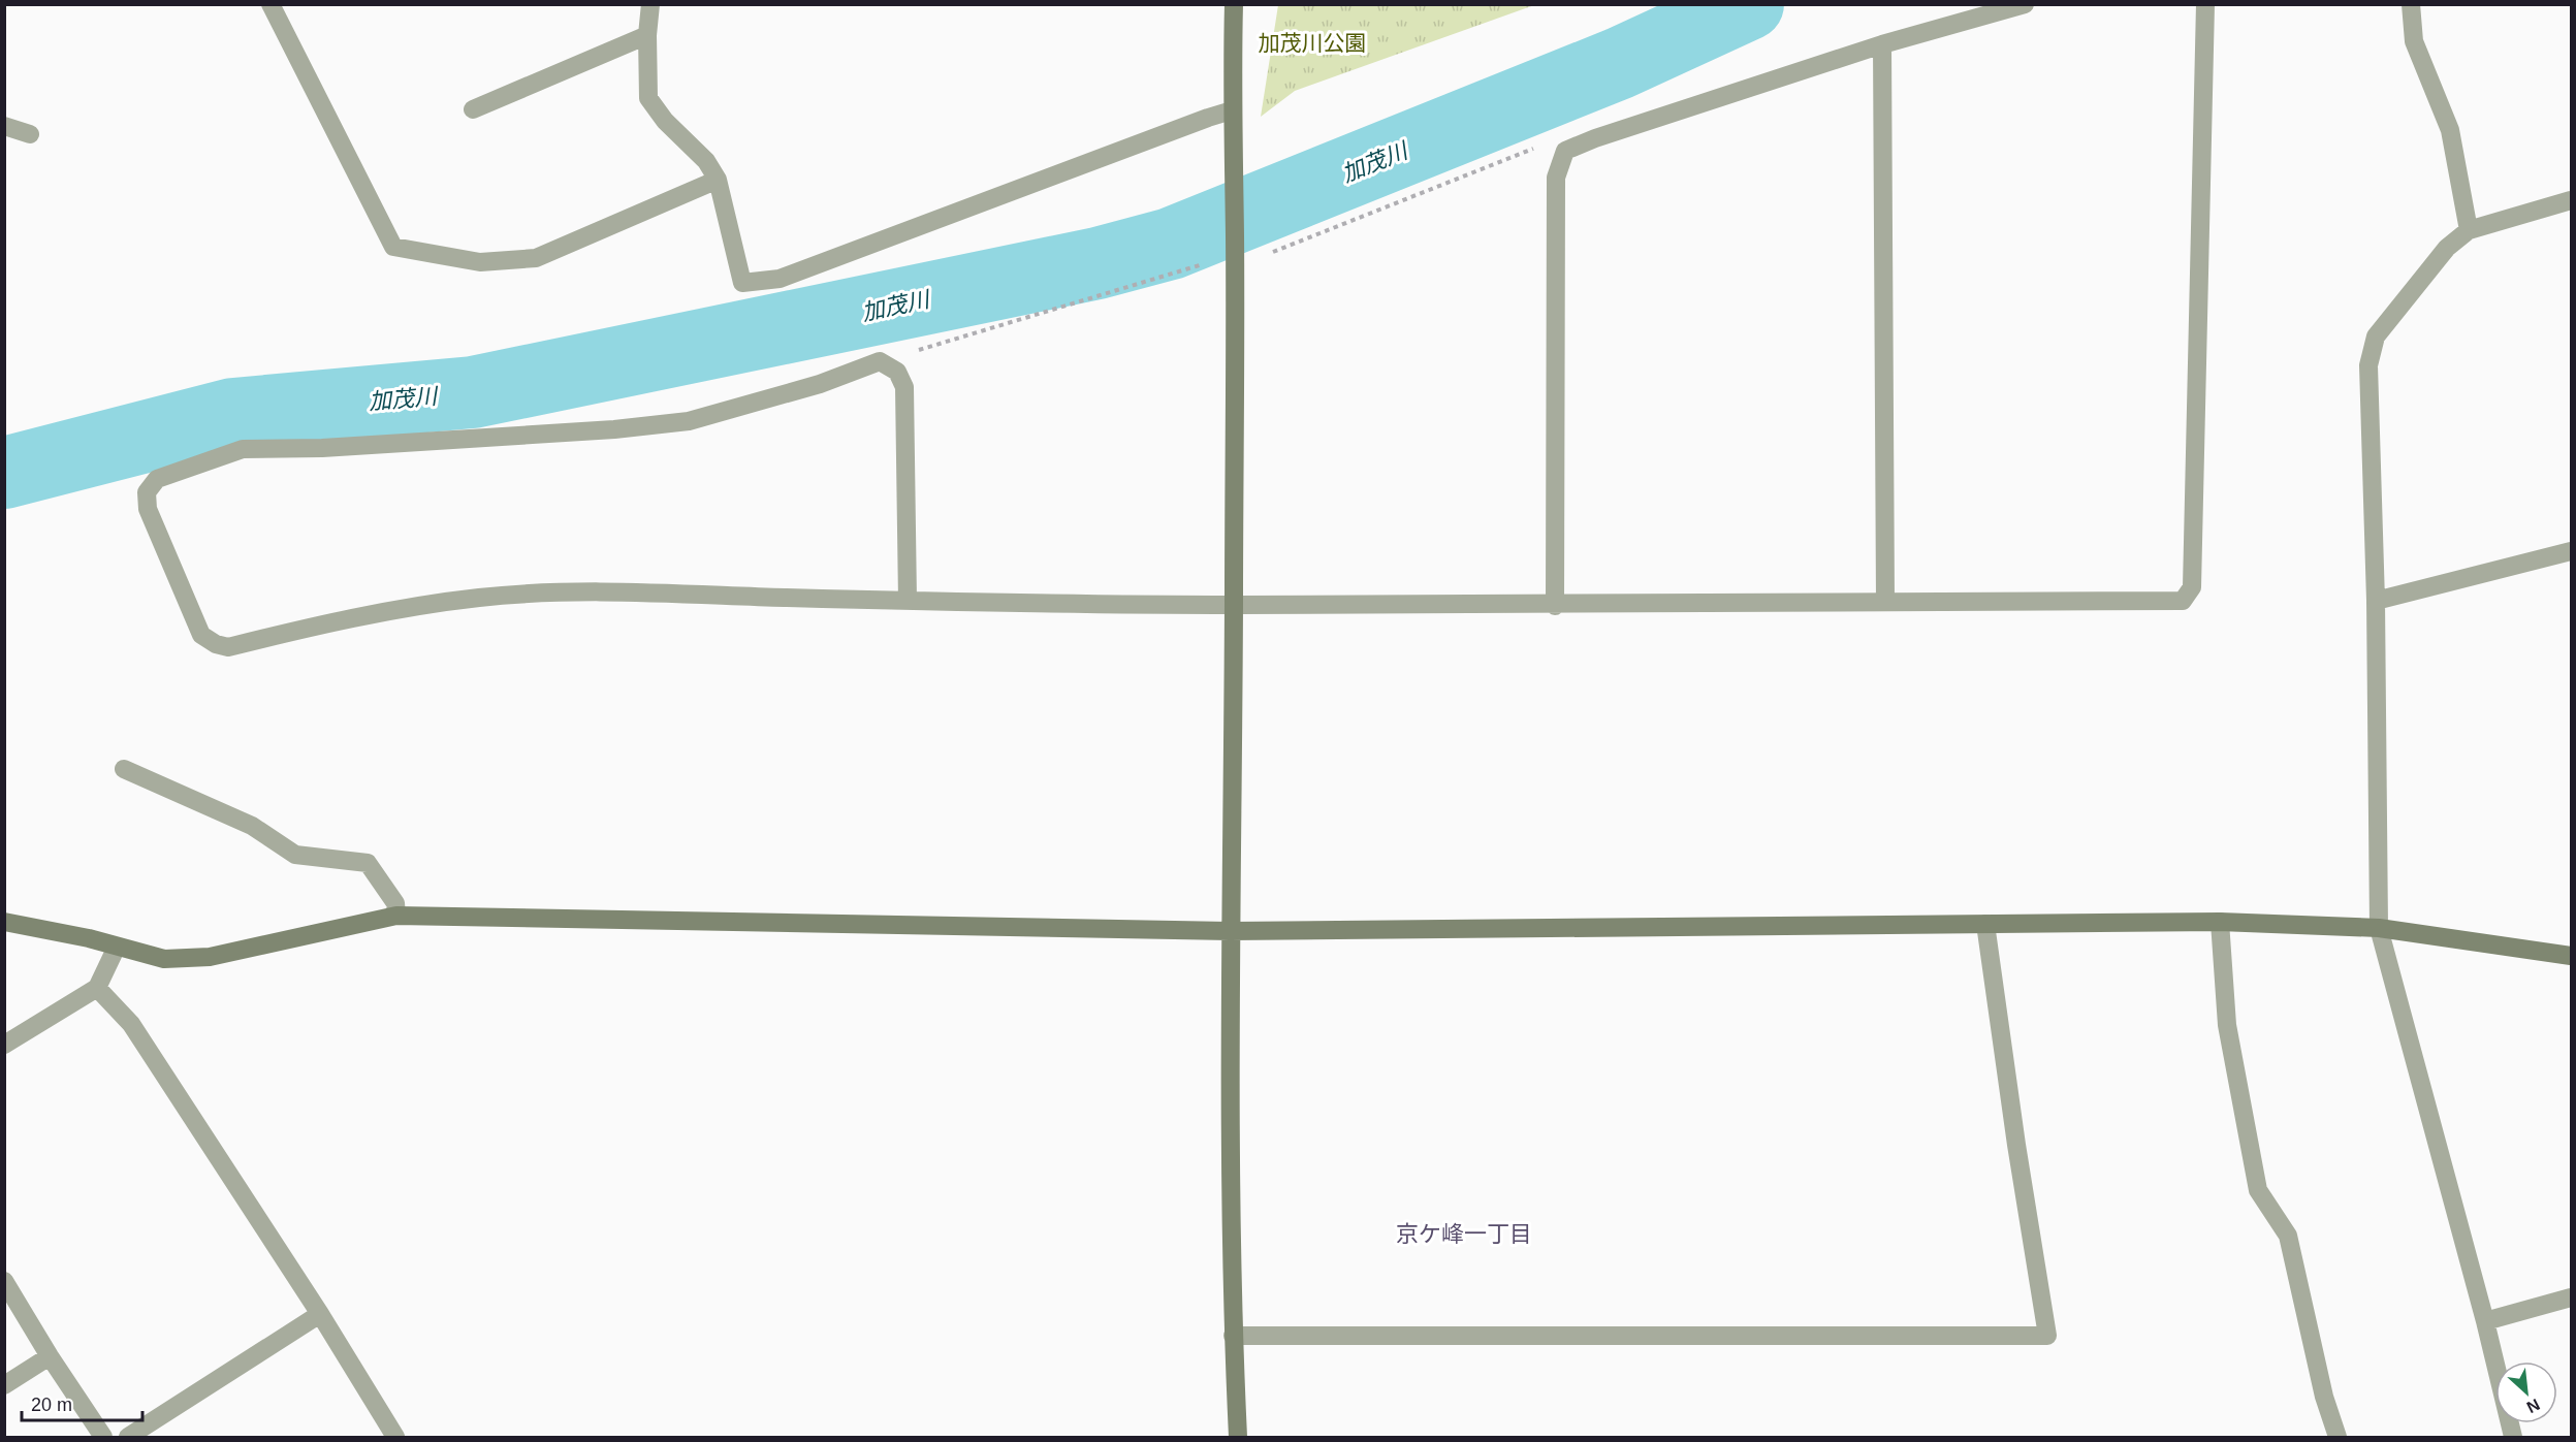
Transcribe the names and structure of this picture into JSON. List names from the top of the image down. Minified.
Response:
{"districts":["京ケ峰一丁目"],"water":["加茂川"],"parks":["加茂川公園"],"scale_bar":"20 m","north":"bottom right"}
